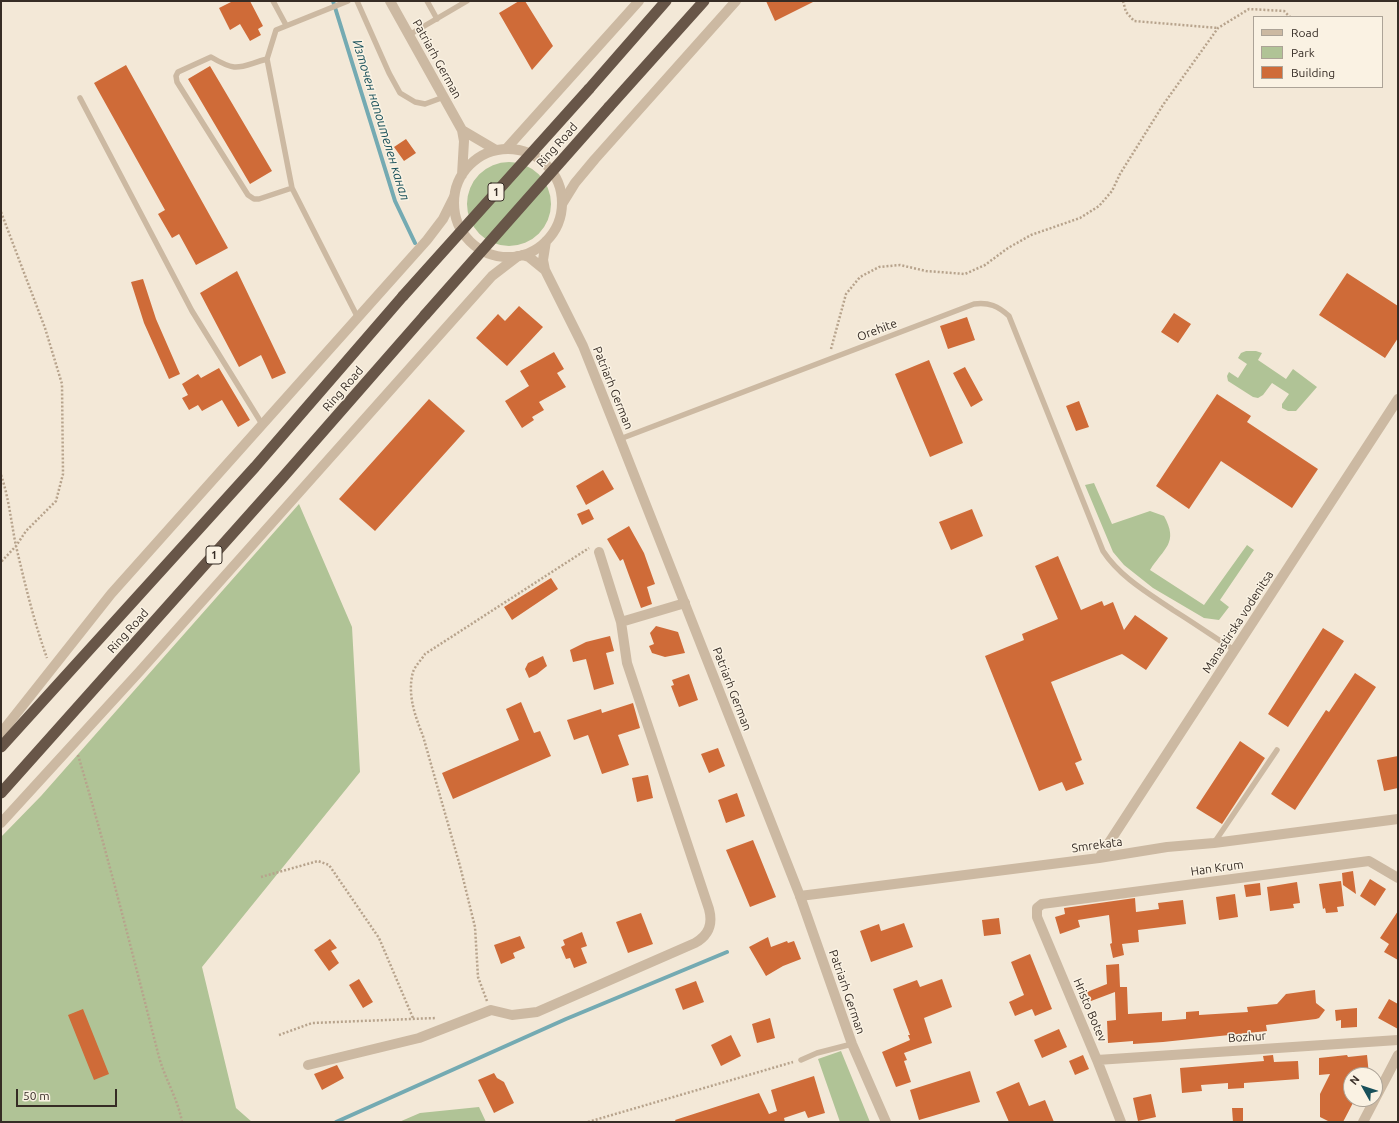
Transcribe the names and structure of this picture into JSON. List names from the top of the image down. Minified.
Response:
{"streets":{"highway":["Ring Road","1"],"street":["Patriarh German","Manastirska vodenitsa","Smrekata","Han Krum","Hristo Botev","Bozhur"],"lane":["Orehite"]},"crossings":[["Patriarh German","Orehite"],["Patriarh German","Smrekata"],["Orehite","Manastirska vodenitsa"],["Manastirska vodenitsa","Smrekata"],["Han Krum","Hristo Botev"],["Hristo Botev","Bozhur"]],"water":["Източен напоителен канал"],"legend":["Road","Park","Building"],"scale_bar":"50 m","north":"top left"}
